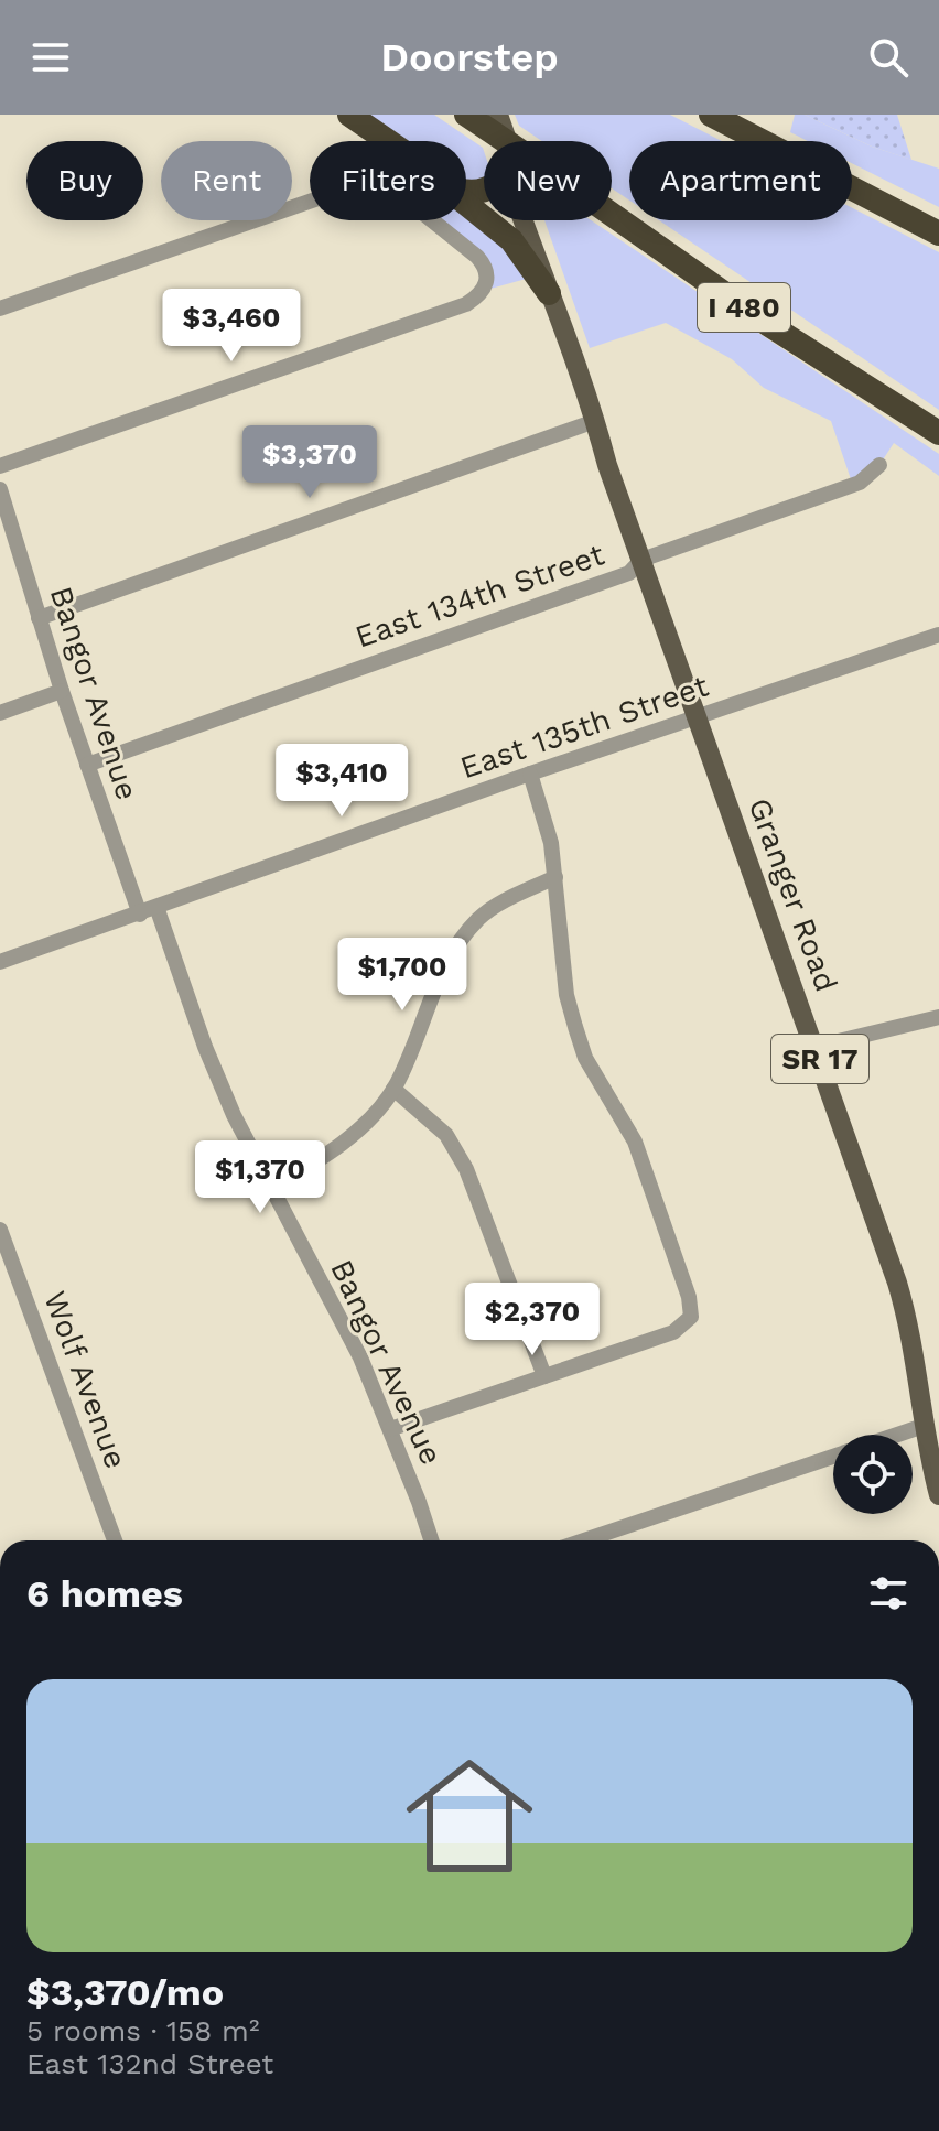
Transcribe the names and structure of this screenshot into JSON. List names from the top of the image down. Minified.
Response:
{"streets":{"highway":["I 480"],"main road":["Granger Road","SR 17"],"street":["East 134th Street","Bangor Avenue","East 135th Street","Wolf Avenue"]},"crossings":[["East 134th Street","Bangor Avenue"],["East 134th Street","Granger Road"],["Bangor Avenue","East 135th Street"],["East 135th Street","Granger Road"]],"page":{"header":"Doorstep","chip":["Buy","Rent","Filters","New","Apartment"],"price":["$3,460","$3,370","$3,410","$1,700","$1,370","$2,370"],"heading":"6 homes","list":[{"name":"$3,370/mo","note":"5 rooms · 158 m² · East 132nd Street"}]}}
